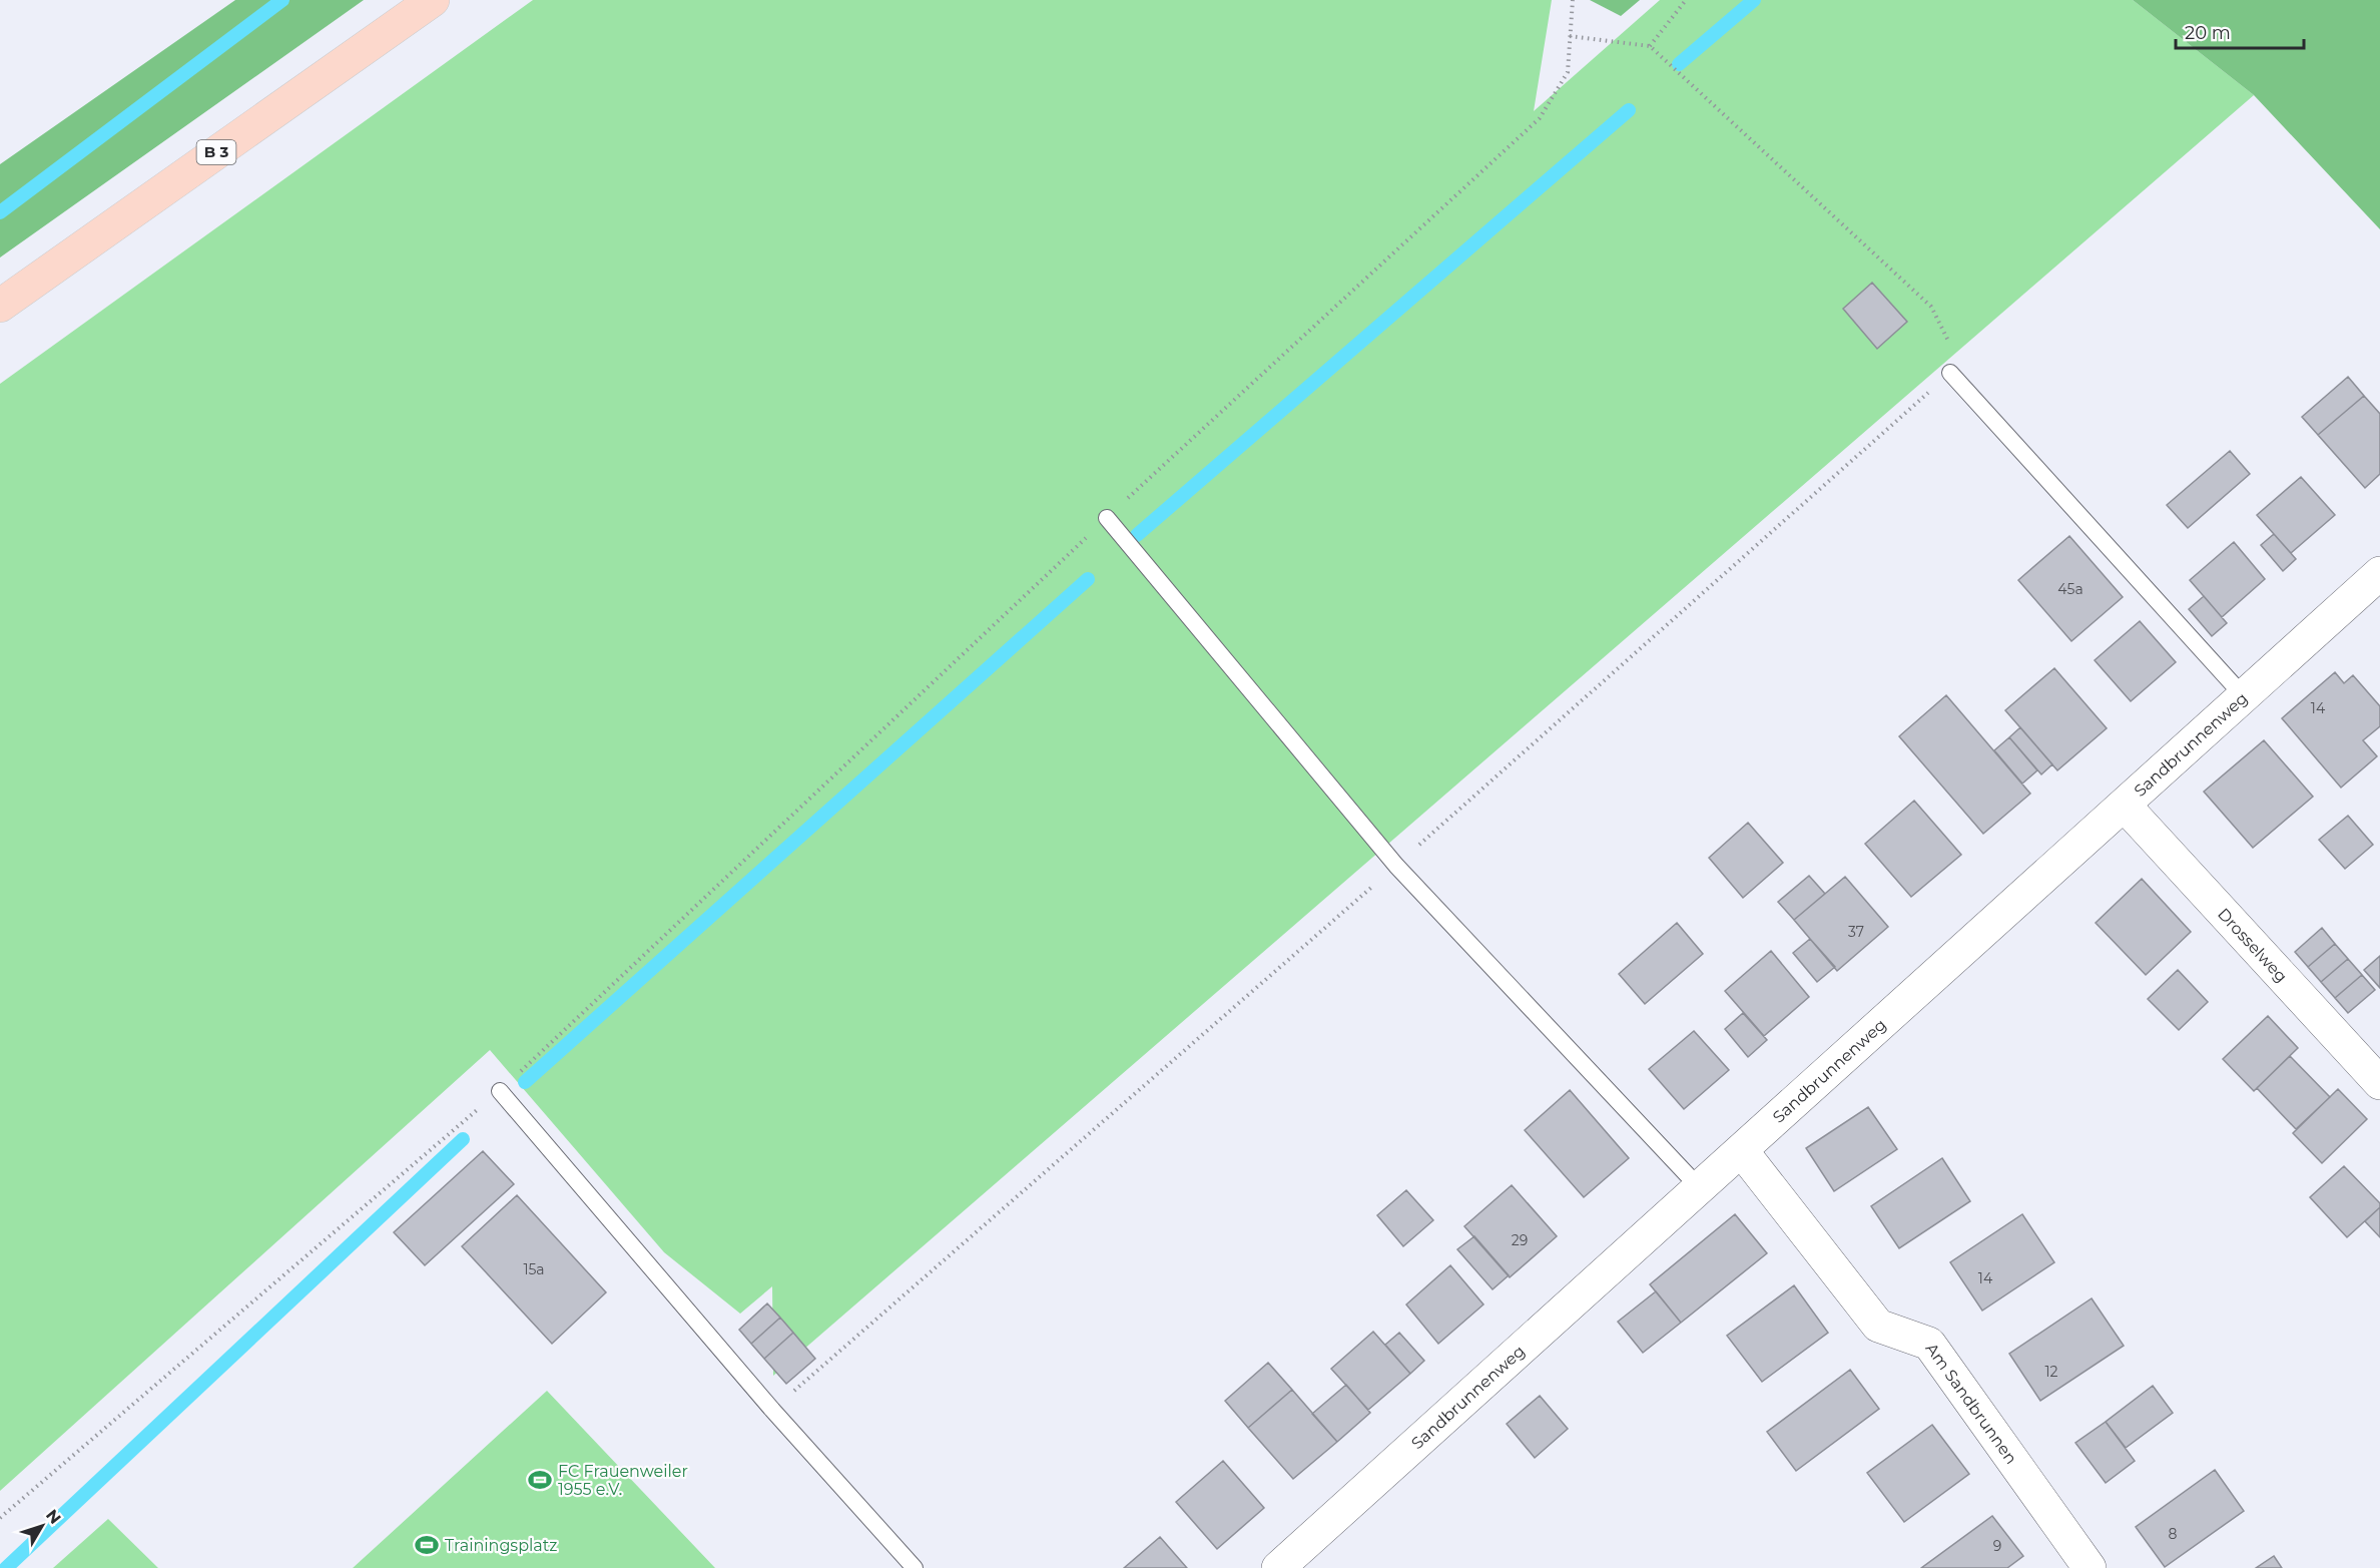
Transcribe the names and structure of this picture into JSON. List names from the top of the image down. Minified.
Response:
{"streets":{"main road":["B 3"],"street":["Sandbrunnenweg","Drosselweg","Am Sandbrunnen"]},"crossings":[["Sandbrunnenweg","Drosselweg"],["Sandbrunnenweg","Am Sandbrunnen"]],"places":{"sports":["FC Frauenweiler 1955 e.V.","Trainingsplatz"]},"house_numbers":["45a","14","37","29","15a","14","12","8","9"],"scale_bar":"20 m","north":"top right"}
